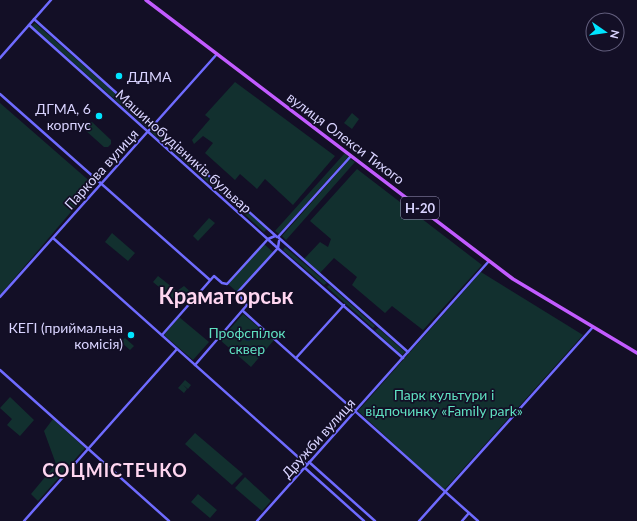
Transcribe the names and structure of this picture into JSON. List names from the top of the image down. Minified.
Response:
{"streets":{"main road":["вулиця Олекси Тихого","Н-20"],"street":["Машинобудівників бульвар","Паркова вулиця","Дружби вулиця"]},"crossings":[["вулиця Олекси Тихого","Паркова вулиця"],["вулиця Олекси Тихого","Дружби вулиця"],["Машинобудівників бульвар","Паркова вулиця"],["Машинобудівників бульвар","Дружби вулиця"]],"districts":["Краматорськ","СОЦМІСТЕЧКО"],"parks":["Профспілок сквер","Парк культури і відпочинку «Family park»"],"places":["ДДМА","ДГМА, 6 корпус","КЕГІ (приймальна комісія)"],"north":"right"}
